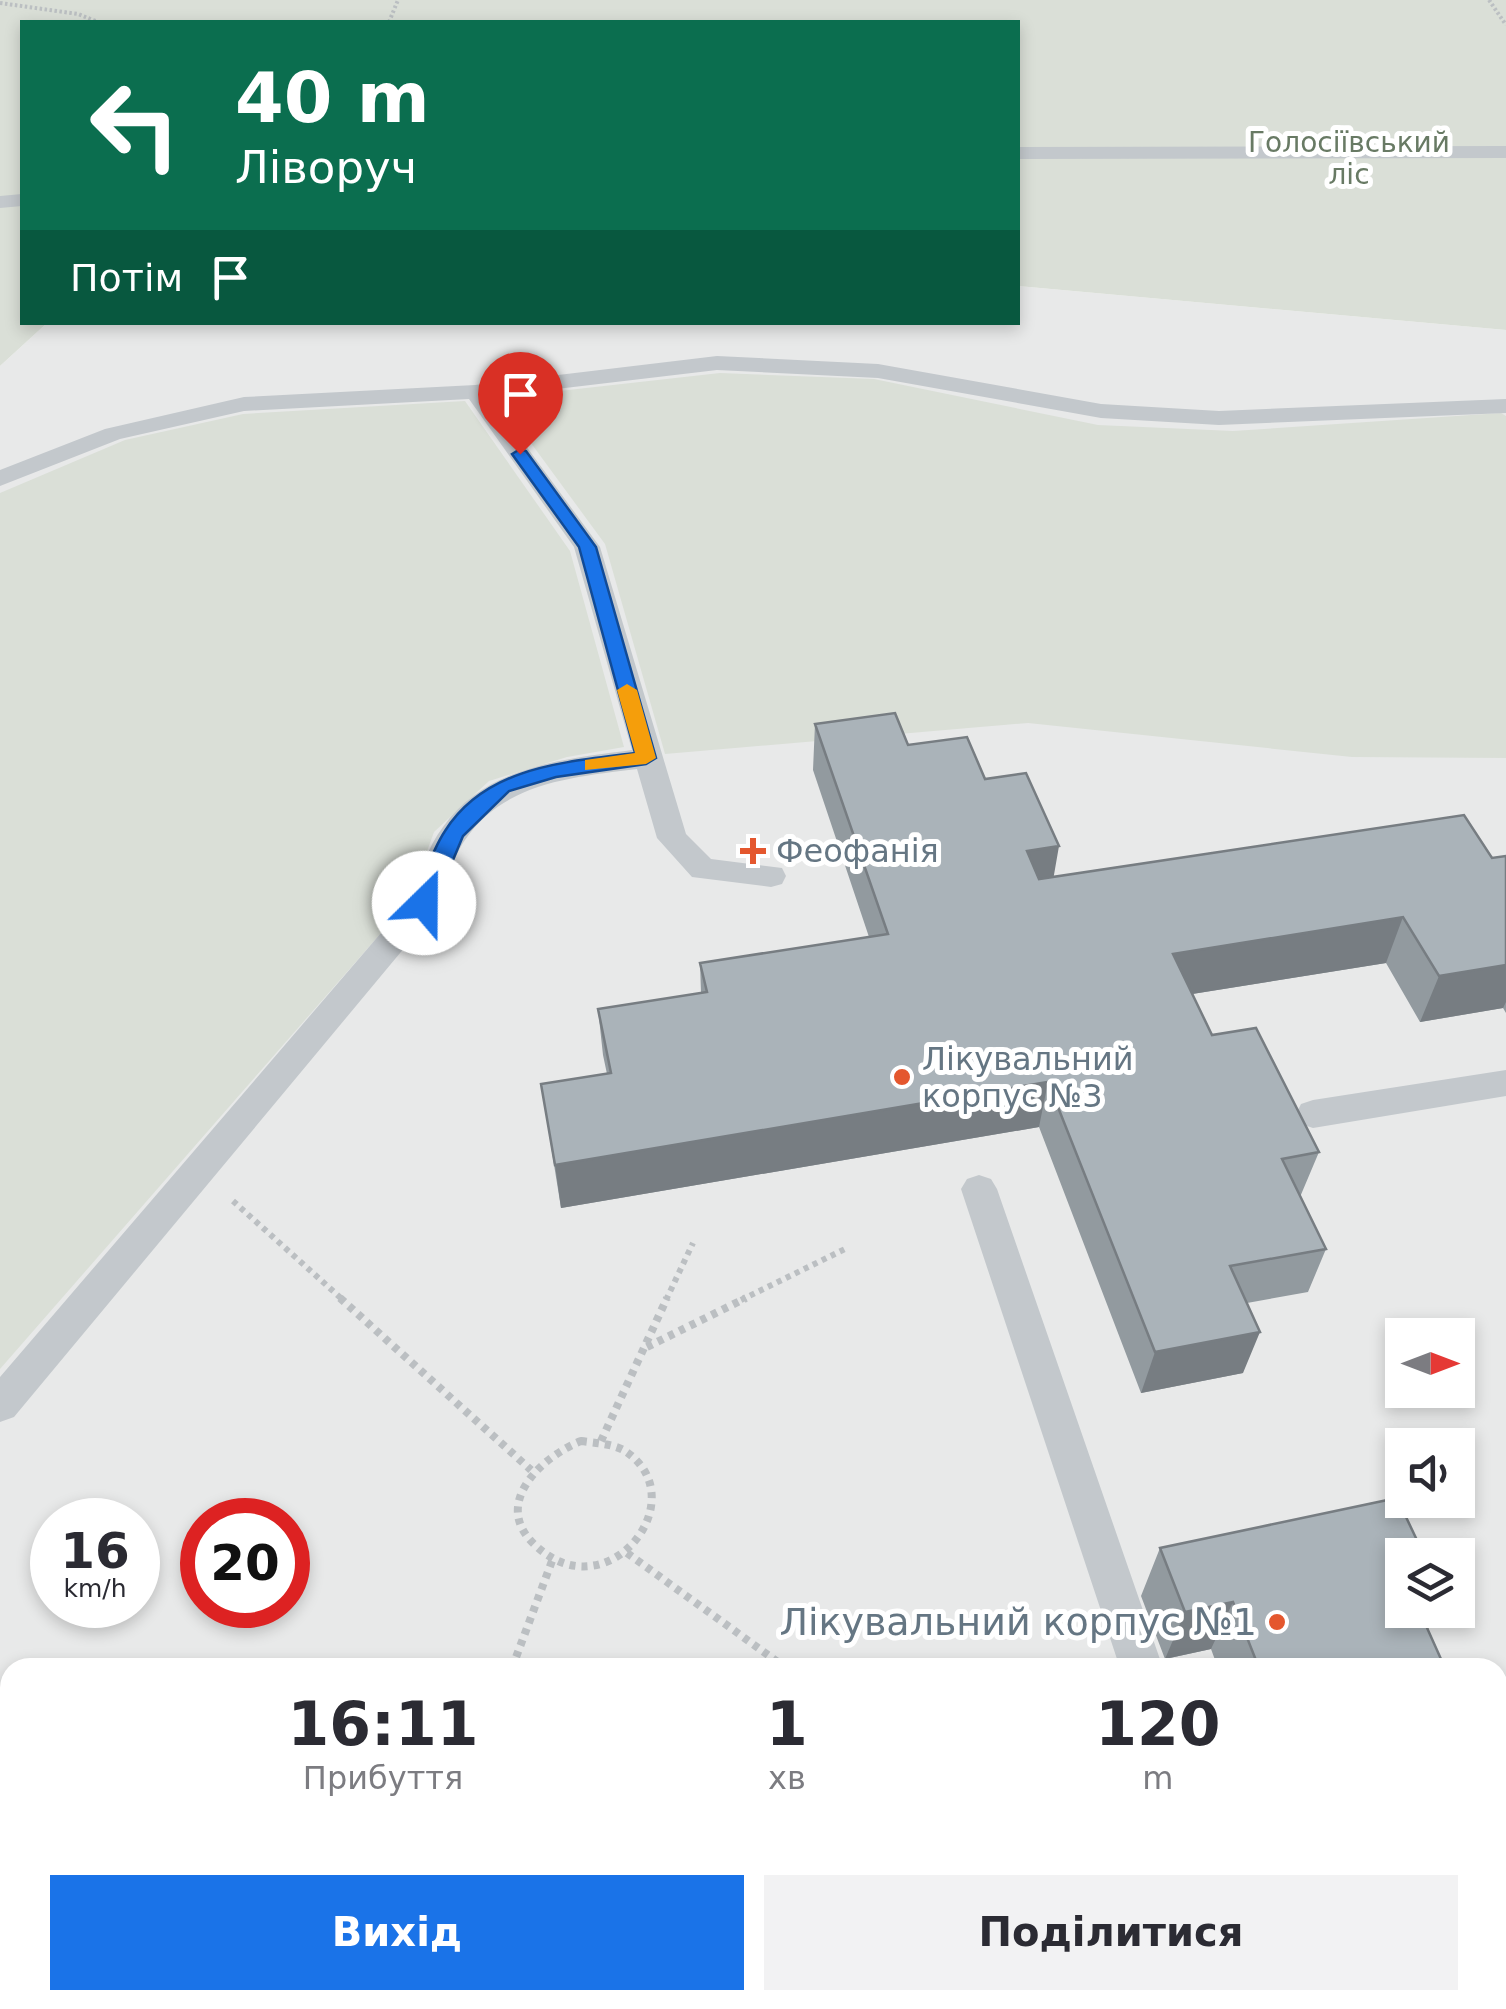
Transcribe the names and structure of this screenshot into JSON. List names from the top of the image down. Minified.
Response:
{"parks":["Голосіївський ліс"],"places":{"health":["Феофанія"],"other":["Лікувальний корпус №3","Лікувальний корпус №1"]},"north":"right","page":{"turn":["40 m","Ліворуч"],"then":"Потім","speed":"16 km/h","limit":"20","eta":["16:11","Прибуття","1","хв","120","m"],"buttons":["Вихід","Поділитися"]}}
